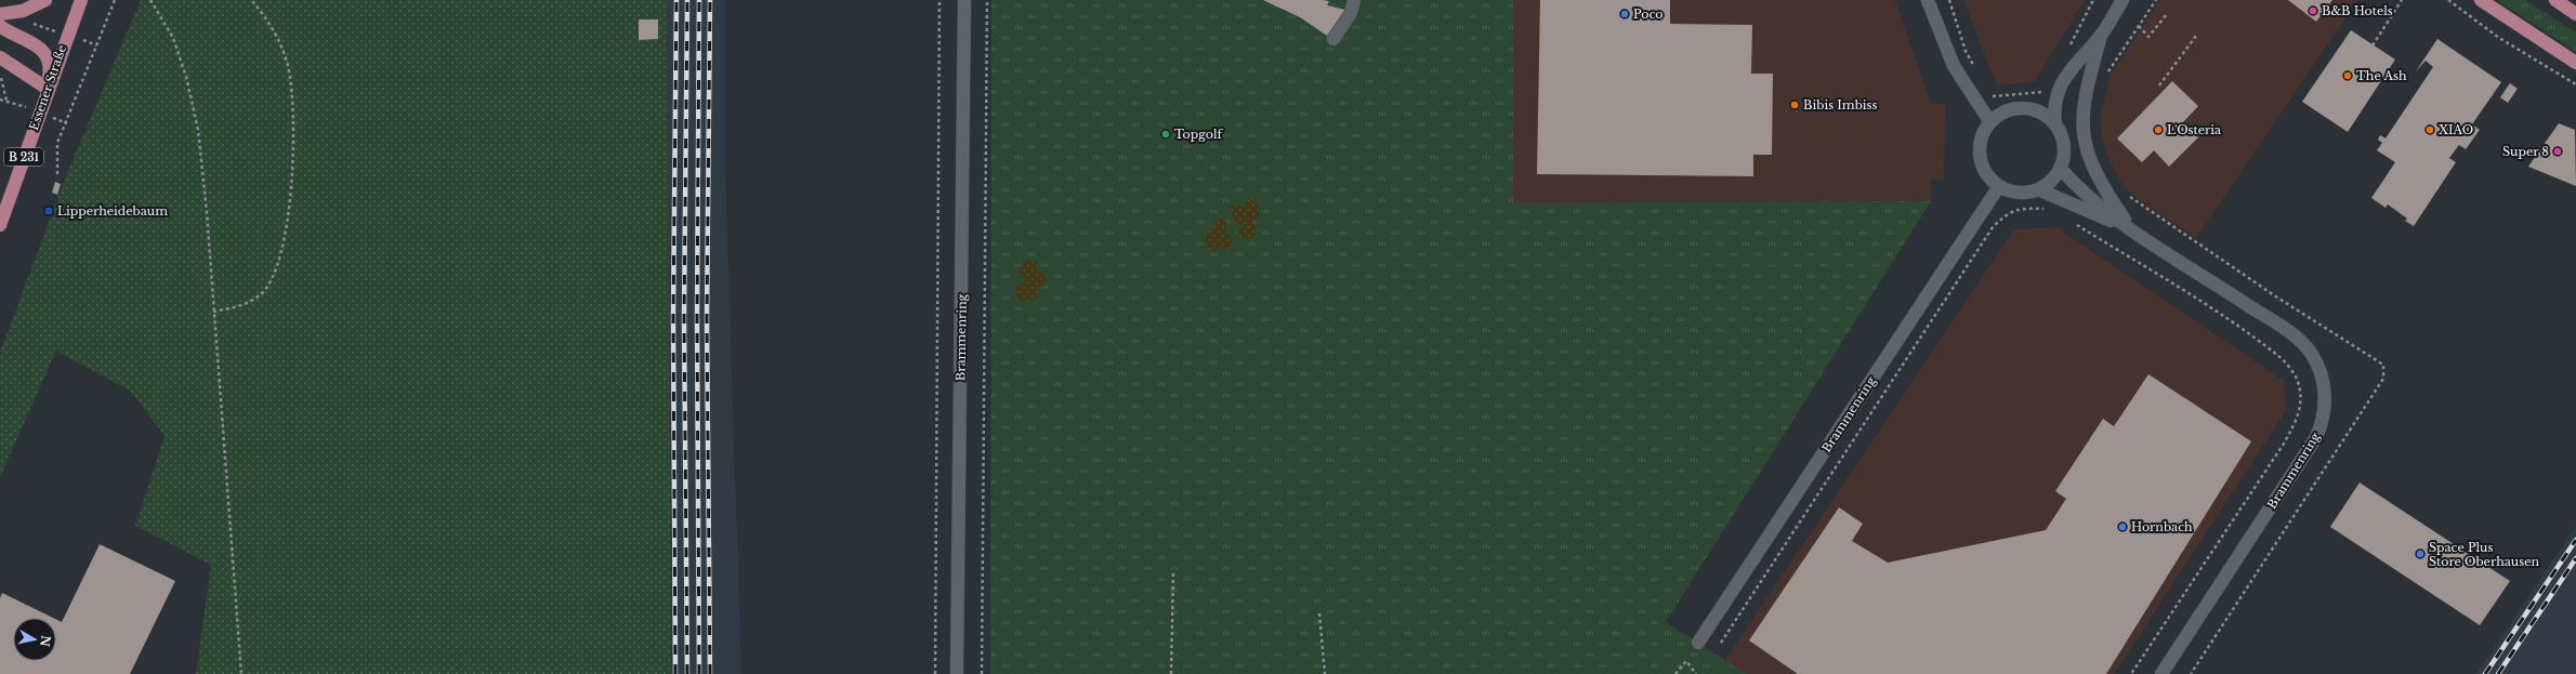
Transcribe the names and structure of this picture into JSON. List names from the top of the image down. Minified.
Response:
{"streets":{"main road":["Essener Straße","B 231"],"street":["Brammenring"]},"places":{"other":["B&B Hotels","Poco","The Ash","Bibis Imbiss","L'Osteria","XIAO","Topgolf","Super 8","Hornbach","Space Plus Store Oberhausen"],"transit":["Lipperheidebaum"]},"north":"right"}
